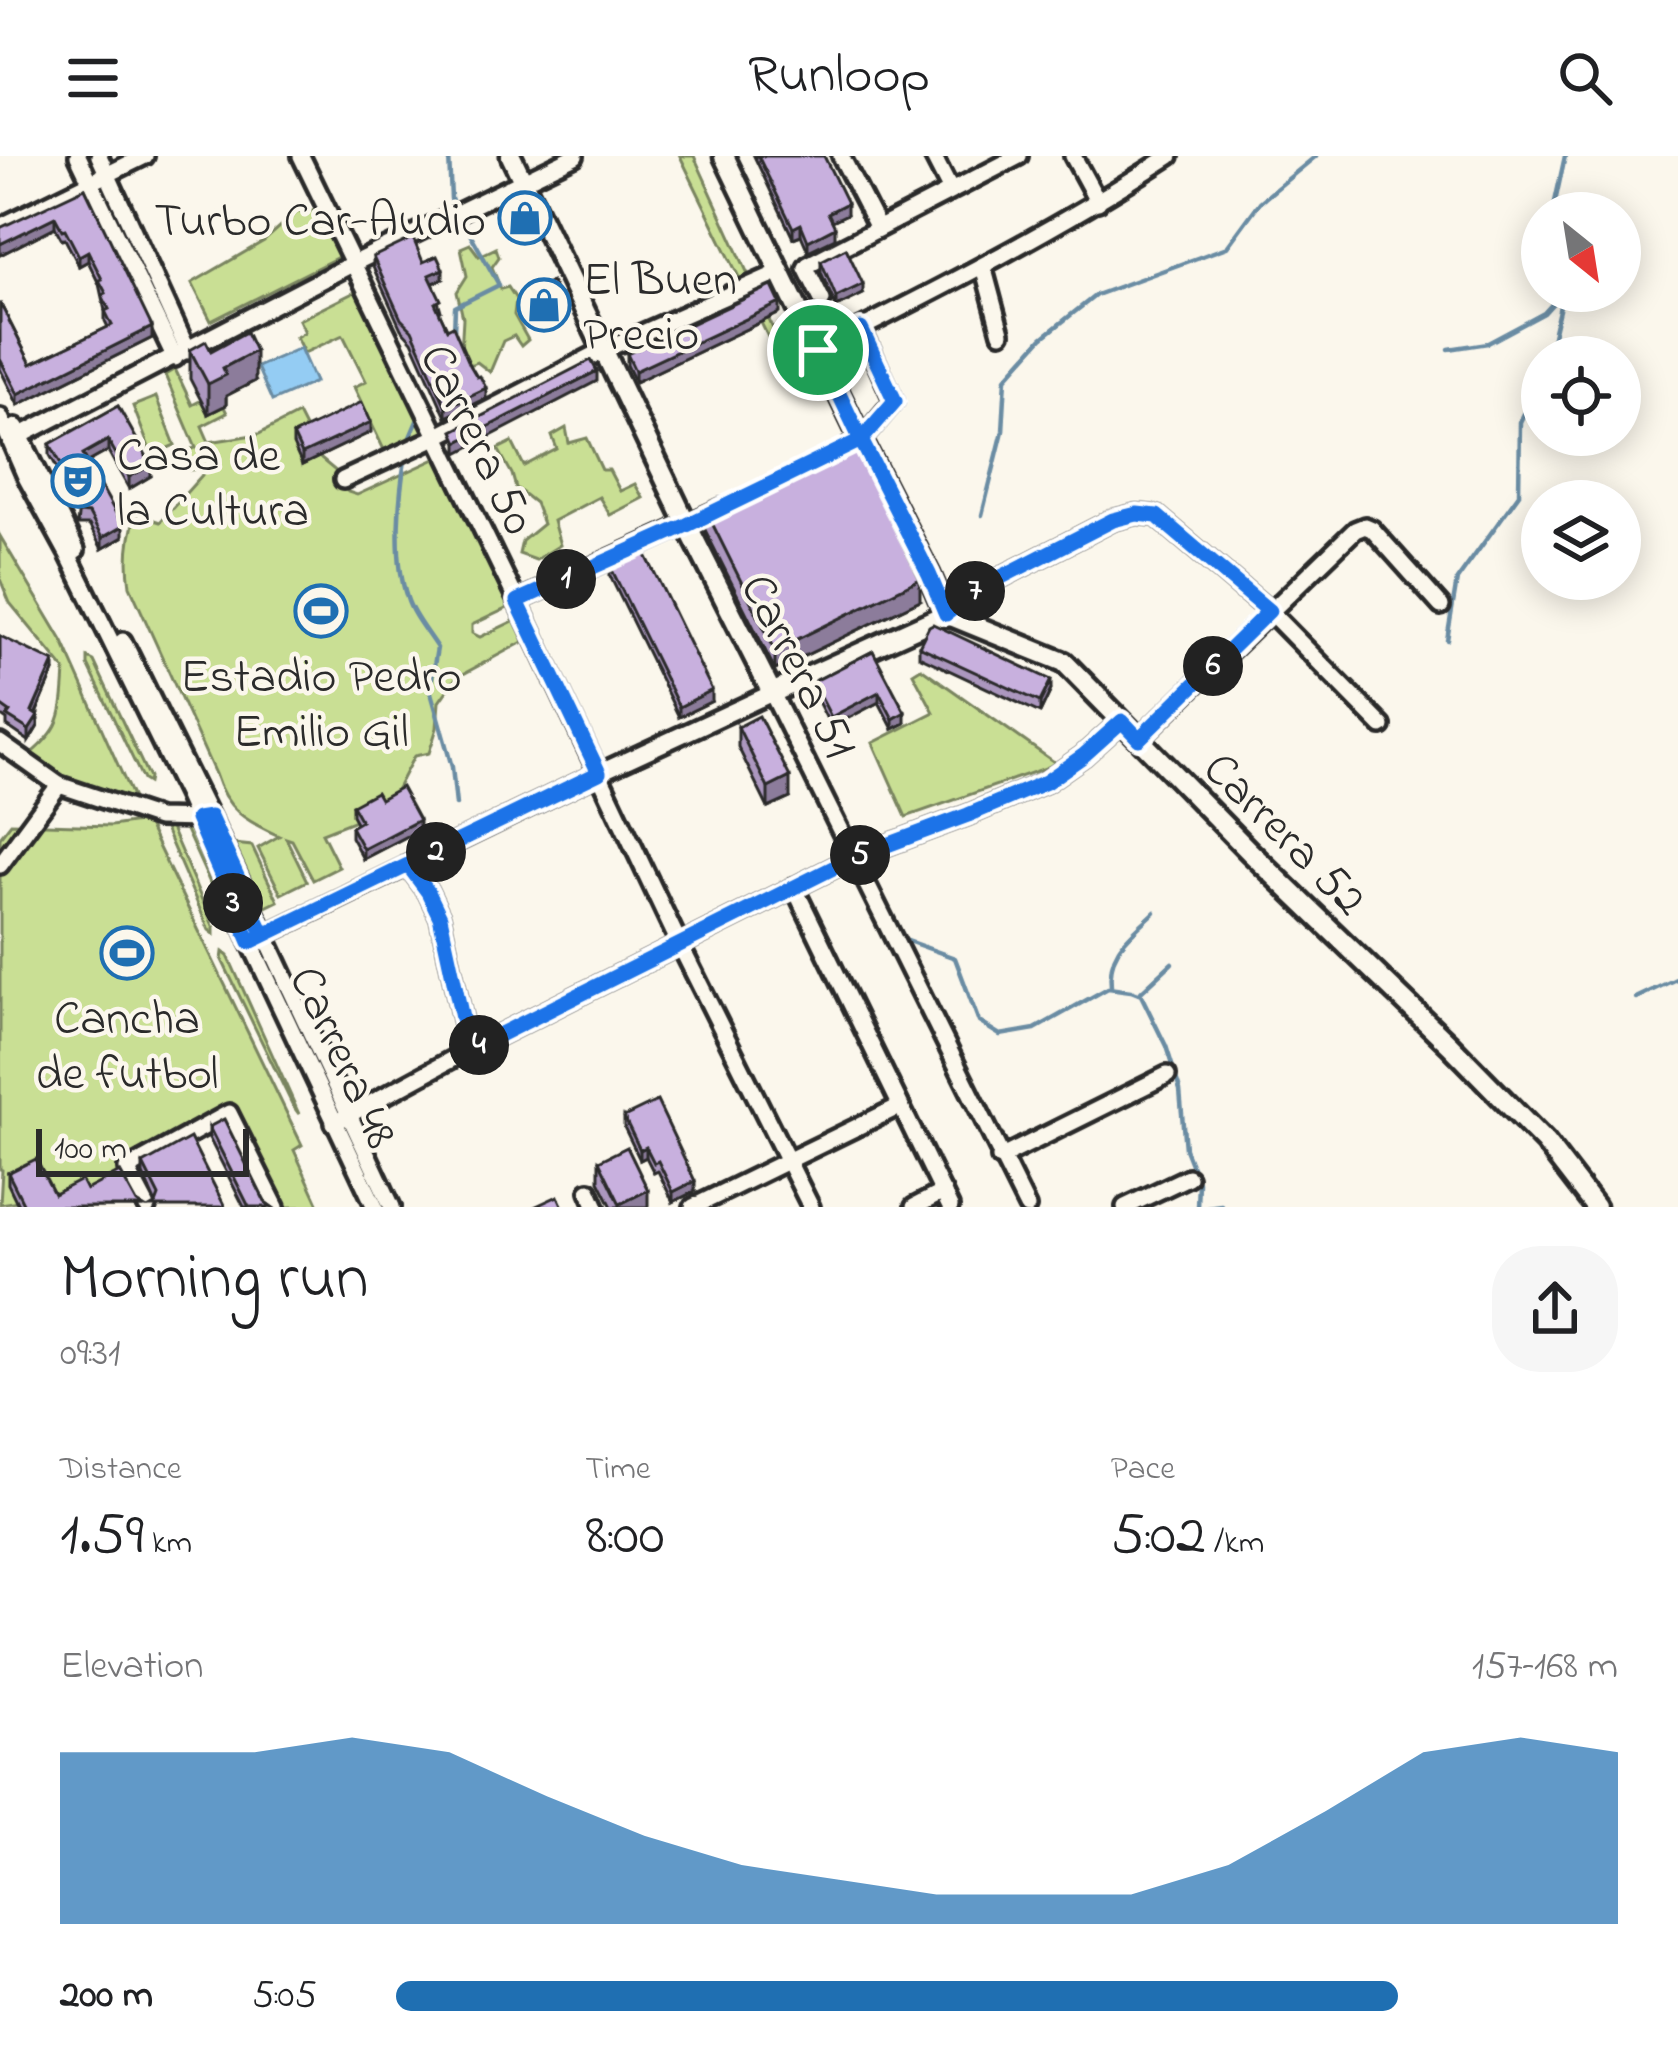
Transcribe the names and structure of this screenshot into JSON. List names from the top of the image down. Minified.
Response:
{"streets":{"main road":["Carrera 51","Carrera 52"],"street":["Carrera 50","Carrera 48"]},"places":{"shop":["Turbo Car-Audio","El Buen Precio"],"theatre":["Casa de la Cultura"],"sports":["Estadio Pedro Emilio Gil","Cancha de futbol"]},"scale_bar":"100 m","north":"bottom right","page":{"header":"Runloop","pins":["1","7","6","2","5","3","4"],"scale":"100 m","heading":["Morning run","09:31"],"stats":[["Distance","1.59 km"],["Time","8:00"],["Pace","5:02 /km"]],"chart":["Elevation","157–168 m"],"list":[{"name":"200 m","note":"5:05"}]}}
